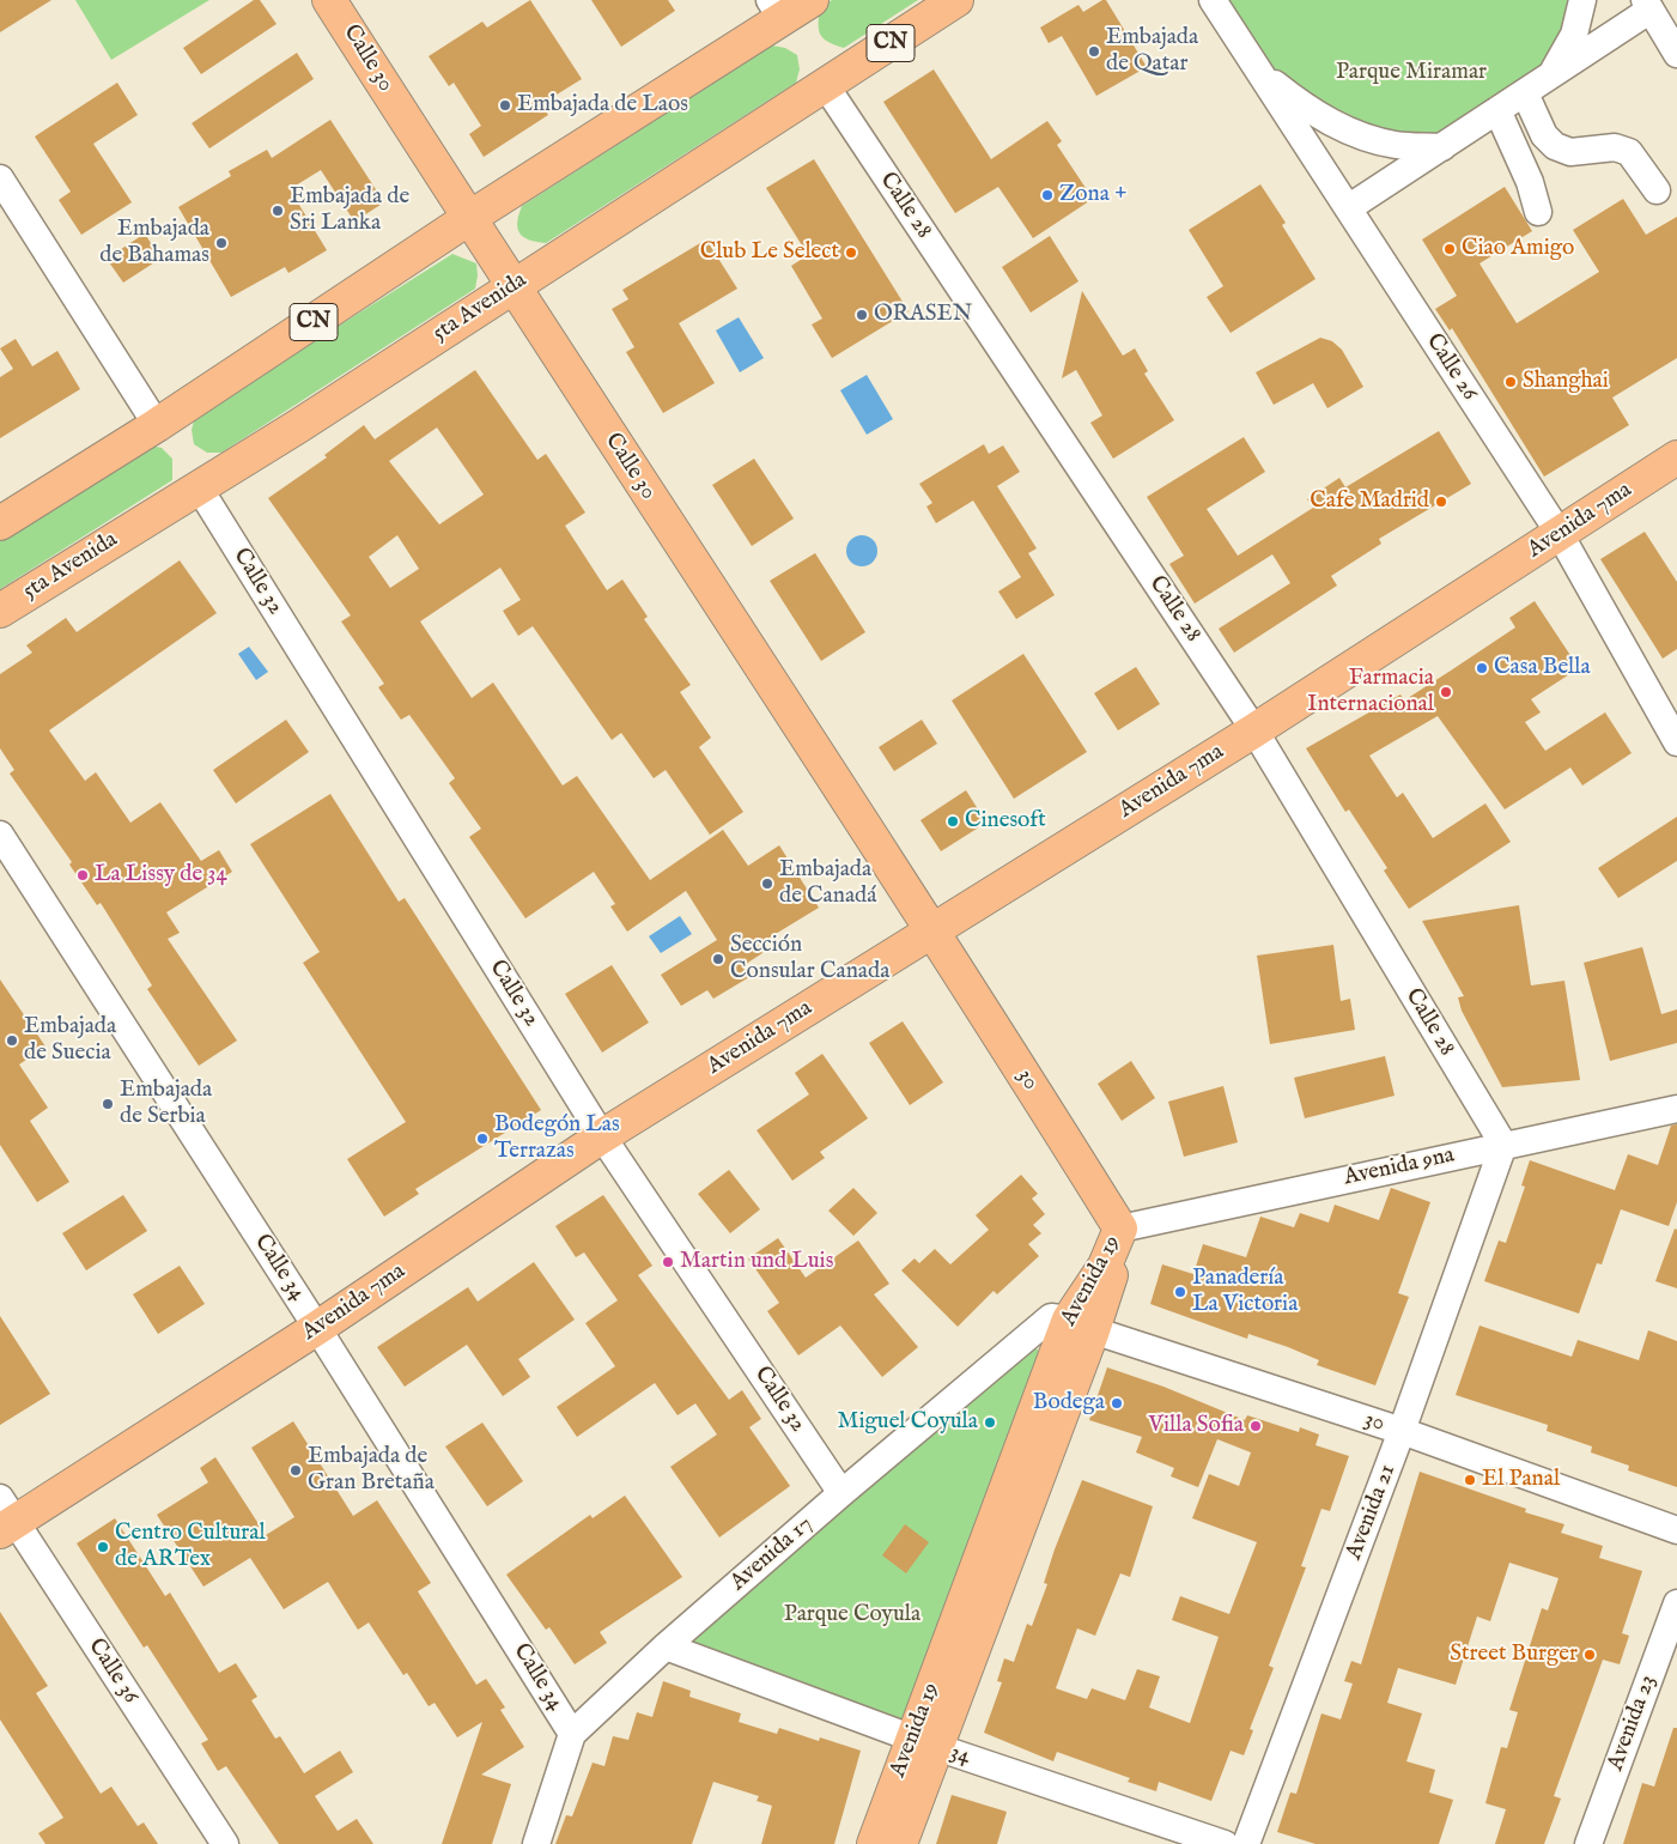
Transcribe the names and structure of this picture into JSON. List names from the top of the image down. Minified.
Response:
{"streets":{"main road":["CN","Calle 30","5ta Avenida","Avenida 7ma","30","Avenida 19"],"street":["Calle 28","Calle 26","Calle 32","Avenida 9na","Calle 34","Avenida 21","Avenida 17","Calle 36","Avenida 23","34"]},"crossings":[["CN","Calle 30"],["Calle 30","5ta Avenida"],["Calle 30","Avenida 7ma"],["Calle 30","30"],["Calle 28","5ta Avenida"],["Calle 28","Avenida 7ma"],["Calle 28","Avenida 9na"],["Calle 28","Avenida 21"],["5ta Avenida","Calle 32"],["Calle 26","Avenida 7ma"],["Avenida 7ma","Calle 32"],["Avenida 7ma","30"],["Avenida 7ma","Calle 34"],["Avenida 7ma","Calle 36"],["Calle 32","Avenida 17"],["30","Avenida 9na"],["30","Avenida 19"],["30","Avenida 21"],["30","Avenida 17"],["Avenida 9na","Avenida 19"],["Avenida 9na","Avenida 21"],["Calle 34","Avenida 17"],["Avenida 19","Avenida 17"],["Avenida 19","34"],["Avenida 17","34"]],"parks":["Parque Miramar","Parque Coyula"],"places":["Embajada de Qatar","Embajada de Laos","Zona +","Embajada de Sri Lanka","Embajada de Bahamas","Ciao Amigo","Club Le Select","ORASEN","Shanghai","Cafe Madrid","Casa Bella","Farmacia Internacional","Cinesoft","La Lissy de 34","Embajada de Canadá","Sección Consular Canada","Embajada de Suecia","Embajada de Serbia","Bodegón Las Terrazas","Martin und Luis","Panadería La Victoria","Bodega","Miguel Coyula","Villa Sofia","Embajada de Gran Bretaña","El Panal","Centro Cultural de ARTex","Street Burger"]}
